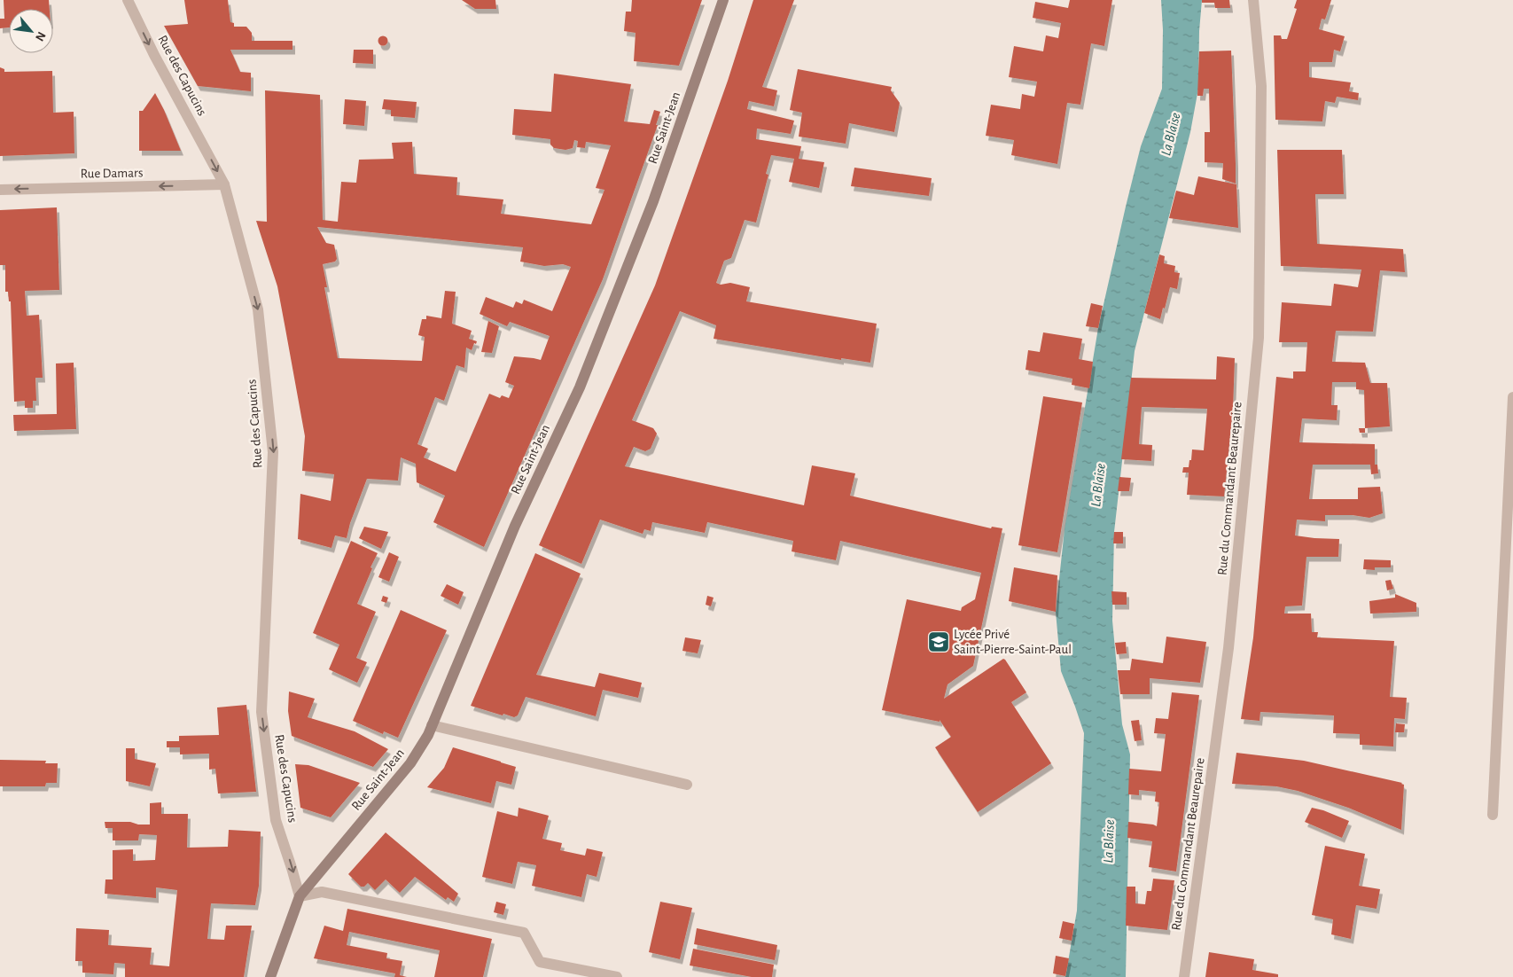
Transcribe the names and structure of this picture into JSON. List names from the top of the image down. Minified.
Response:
{"streets":{"main road":["Rue Saint-Jean"],"street":["Rue des Capucins","Rue Damars","Rue du Commandant Beaurepaire"]},"crossings":[["Rue des Capucins","Rue Saint-Jean"],["Rue des Capucins","Rue Damars"]],"one_way":["Rue des Capucins","Rue Damars"],"water":["La Blaise"],"places":{"school or university":["Lycée Privé Saint-Pierre-Saint-Paul"]},"north":"bottom right"}
